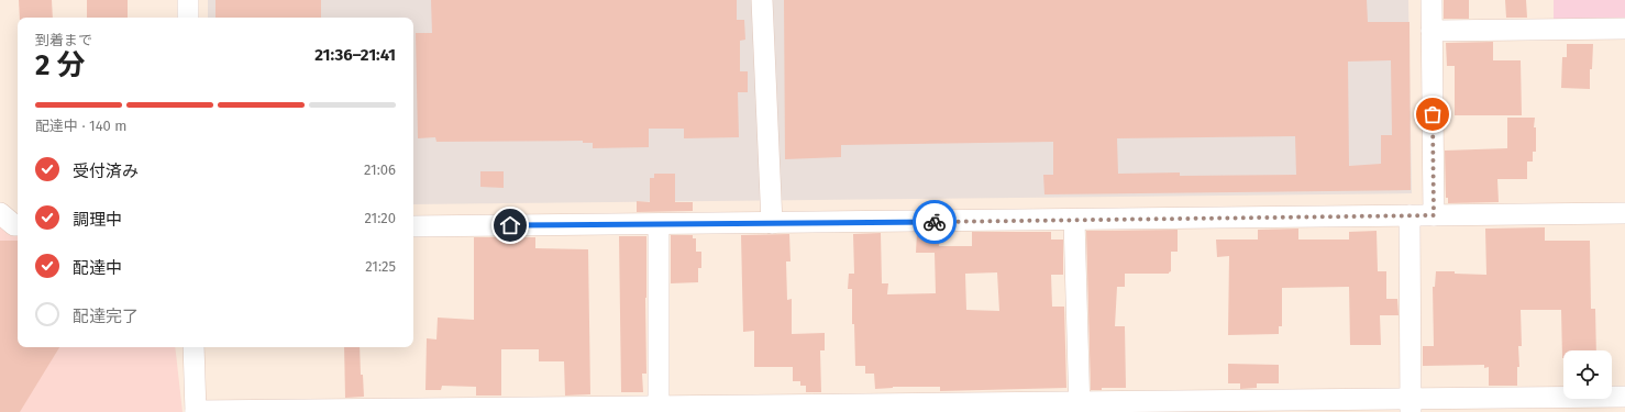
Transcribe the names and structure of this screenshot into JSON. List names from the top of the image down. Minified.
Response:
{"page":{"heading":["2 分","到着まで","21:36–21:41"],"bar":"配達中 · 140 m","list":[["受付済み","21:06"],["調理中","21:20"],["配達中","21:25"],"配達完了"]}}
